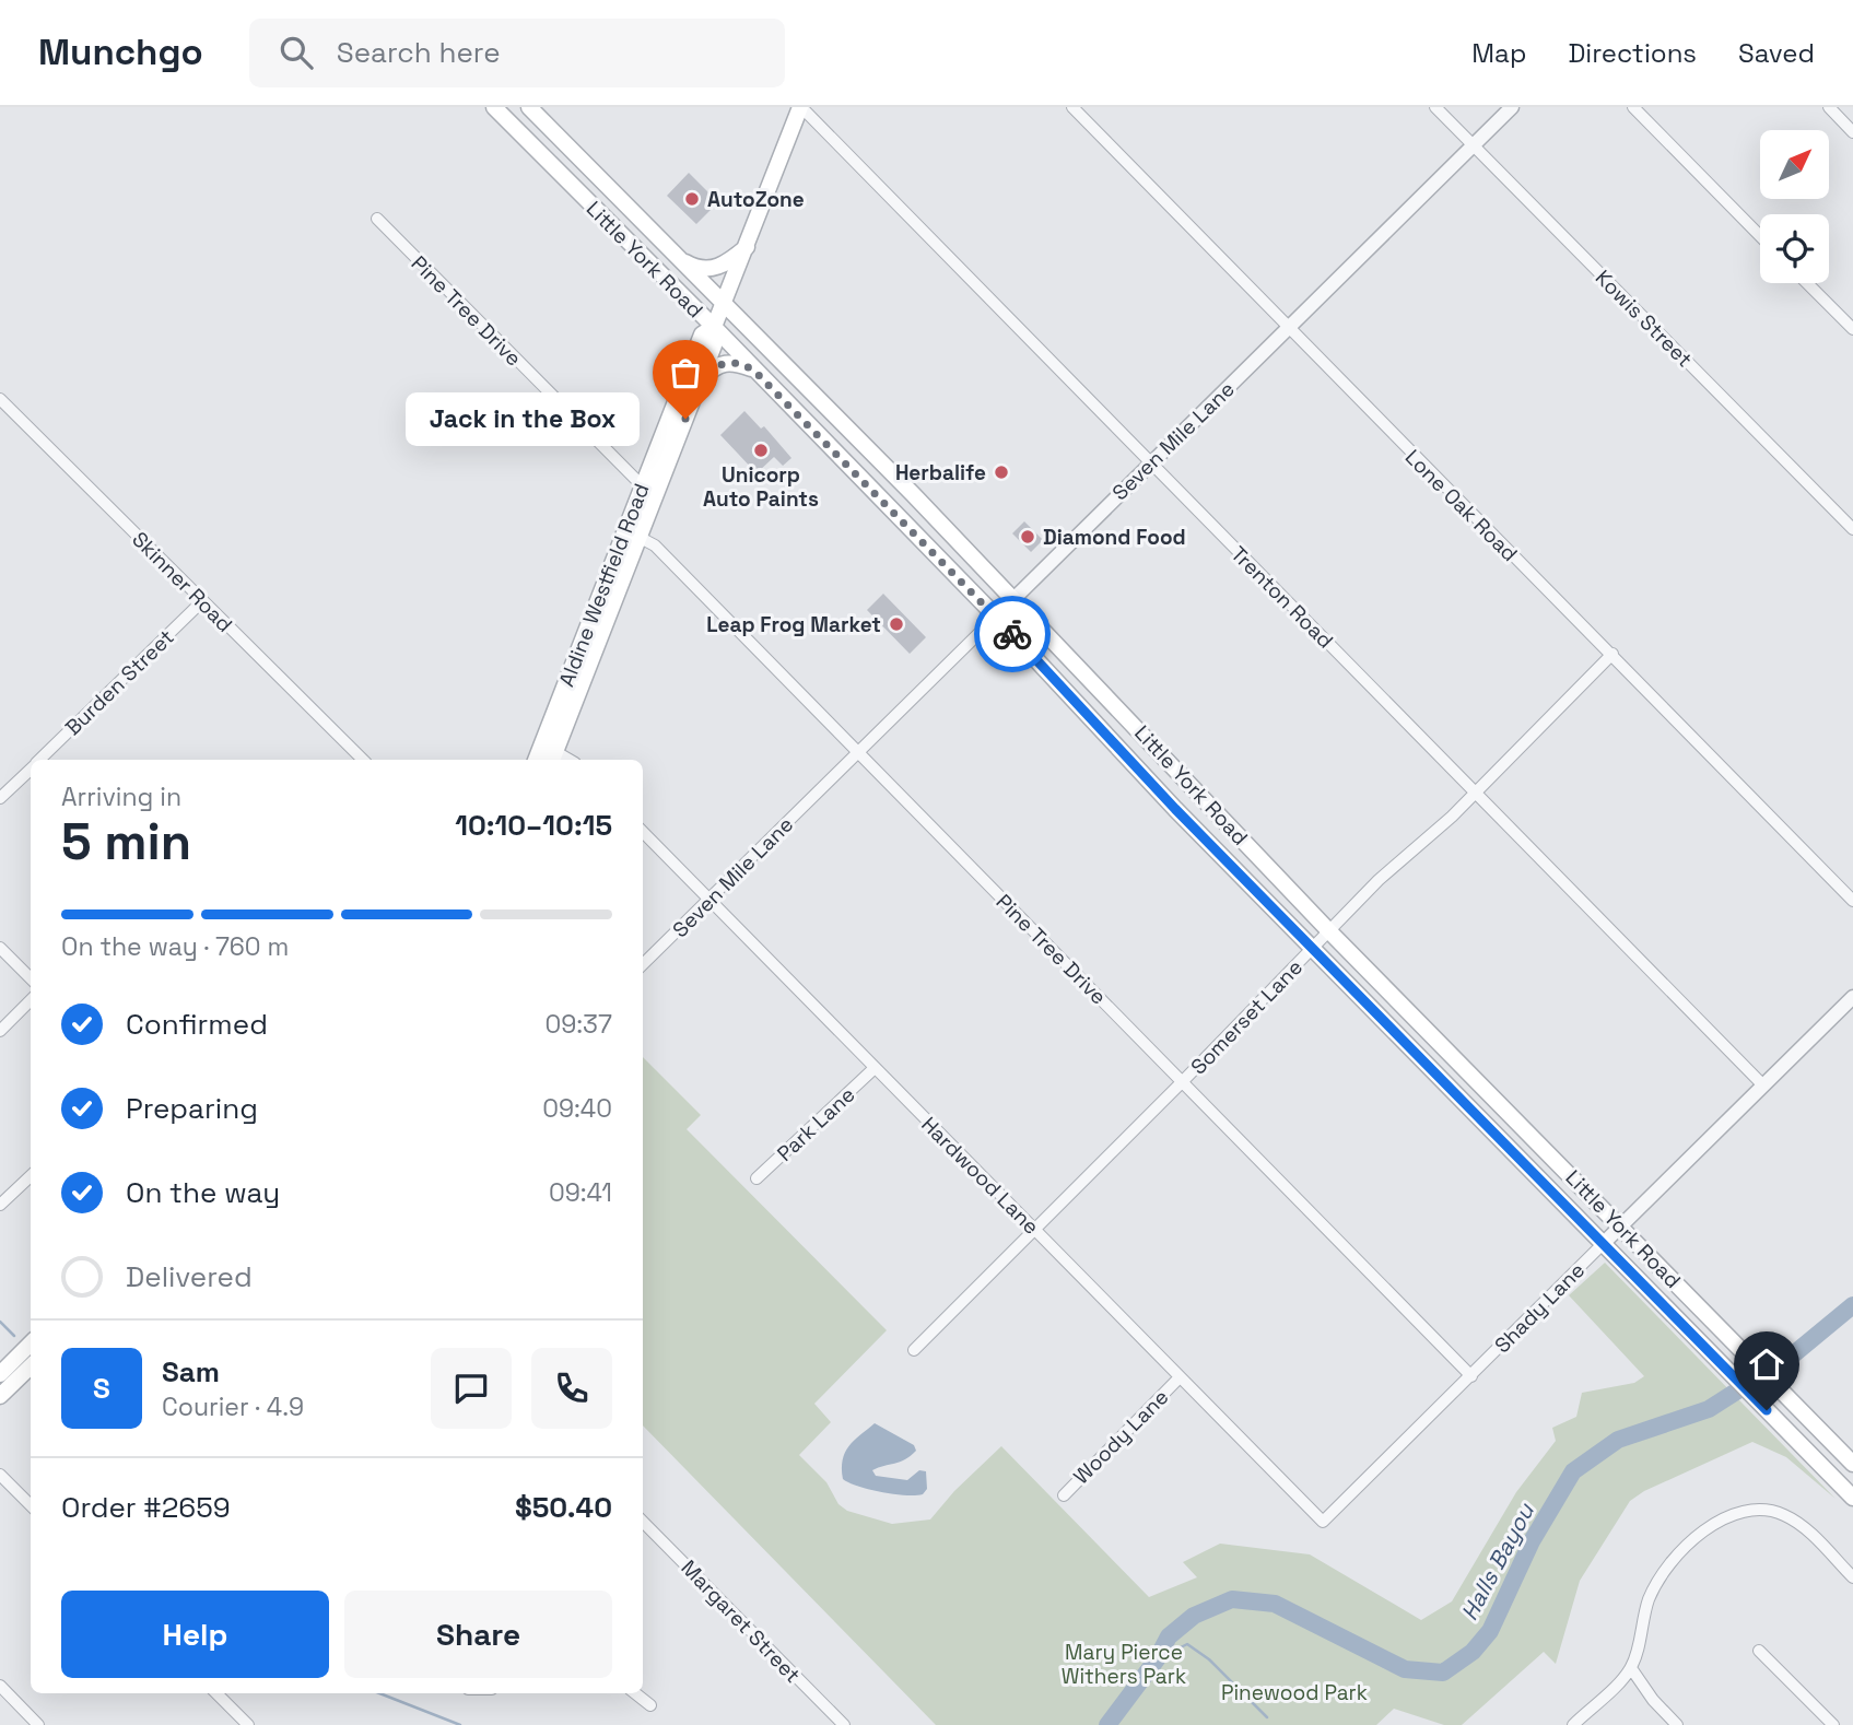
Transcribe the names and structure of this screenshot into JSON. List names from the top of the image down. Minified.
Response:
{"streets":{"main road":["Little York Road","Aldine Westfield Road"],"street":["Pine Tree Drive","Kowis Street","Seven Mile Lane","Lone Oak Road","Skinner Road","Trenton Road","Burden Street","Somerset Lane","Park Lane","Hardwood Lane","Shady Lane","Woody Lane","Margaret Street"]},"crossings":[["Little York Road","Seven Mile Lane"],["Little York Road","Aldine Westfield Road"],["Little York Road","Somerset Lane"],["Little York Road","Shady Lane"],["Pine Tree Drive","Seven Mile Lane"],["Pine Tree Drive","Aldine Westfield Road"],["Pine Tree Drive","Somerset Lane"],["Pine Tree Drive","Shady Lane"],["Kowis Street","Seven Mile Lane"],["Seven Mile Lane","Lone Oak Road"],["Seven Mile Lane","Trenton Road"],["Seven Mile Lane","Hardwood Lane"],["Lone Oak Road","Somerset Lane"],["Skinner Road","Burden Street"],["Aldine Westfield Road","Trenton Road"],["Trenton Road","Somerset Lane"],["Trenton Road","Shady Lane"],["Somerset Lane","Hardwood Lane"],["Park Lane","Hardwood Lane"],["Hardwood Lane","Shady Lane"],["Hardwood Lane","Woody Lane"]],"water":["Halls Bayou"],"parks":["Mary Pierce Withers Park","Pinewood Park"],"places":["AutoZone","Jack in the Box","Unicorp Auto Paints","Herbalife","Diamond Food","Leap Frog Market"],"north":"top right","page":{"header":"Munchgo","search":"Search here","nav":["Map","Directions","Saved"],"bubble":"Jack in the Box","heading":["5 min","Arriving in","10:10–10:15"],"panel":["Sam","Courier · 4.9","Order #2659","$50.40"],"bar":"On the way · 760 m","list":[["Confirmed","09:37"],["Preparing","09:40"],["On the way","09:41"],"Delivered"],"round":"S","buttons":["Help","Share"]}}
